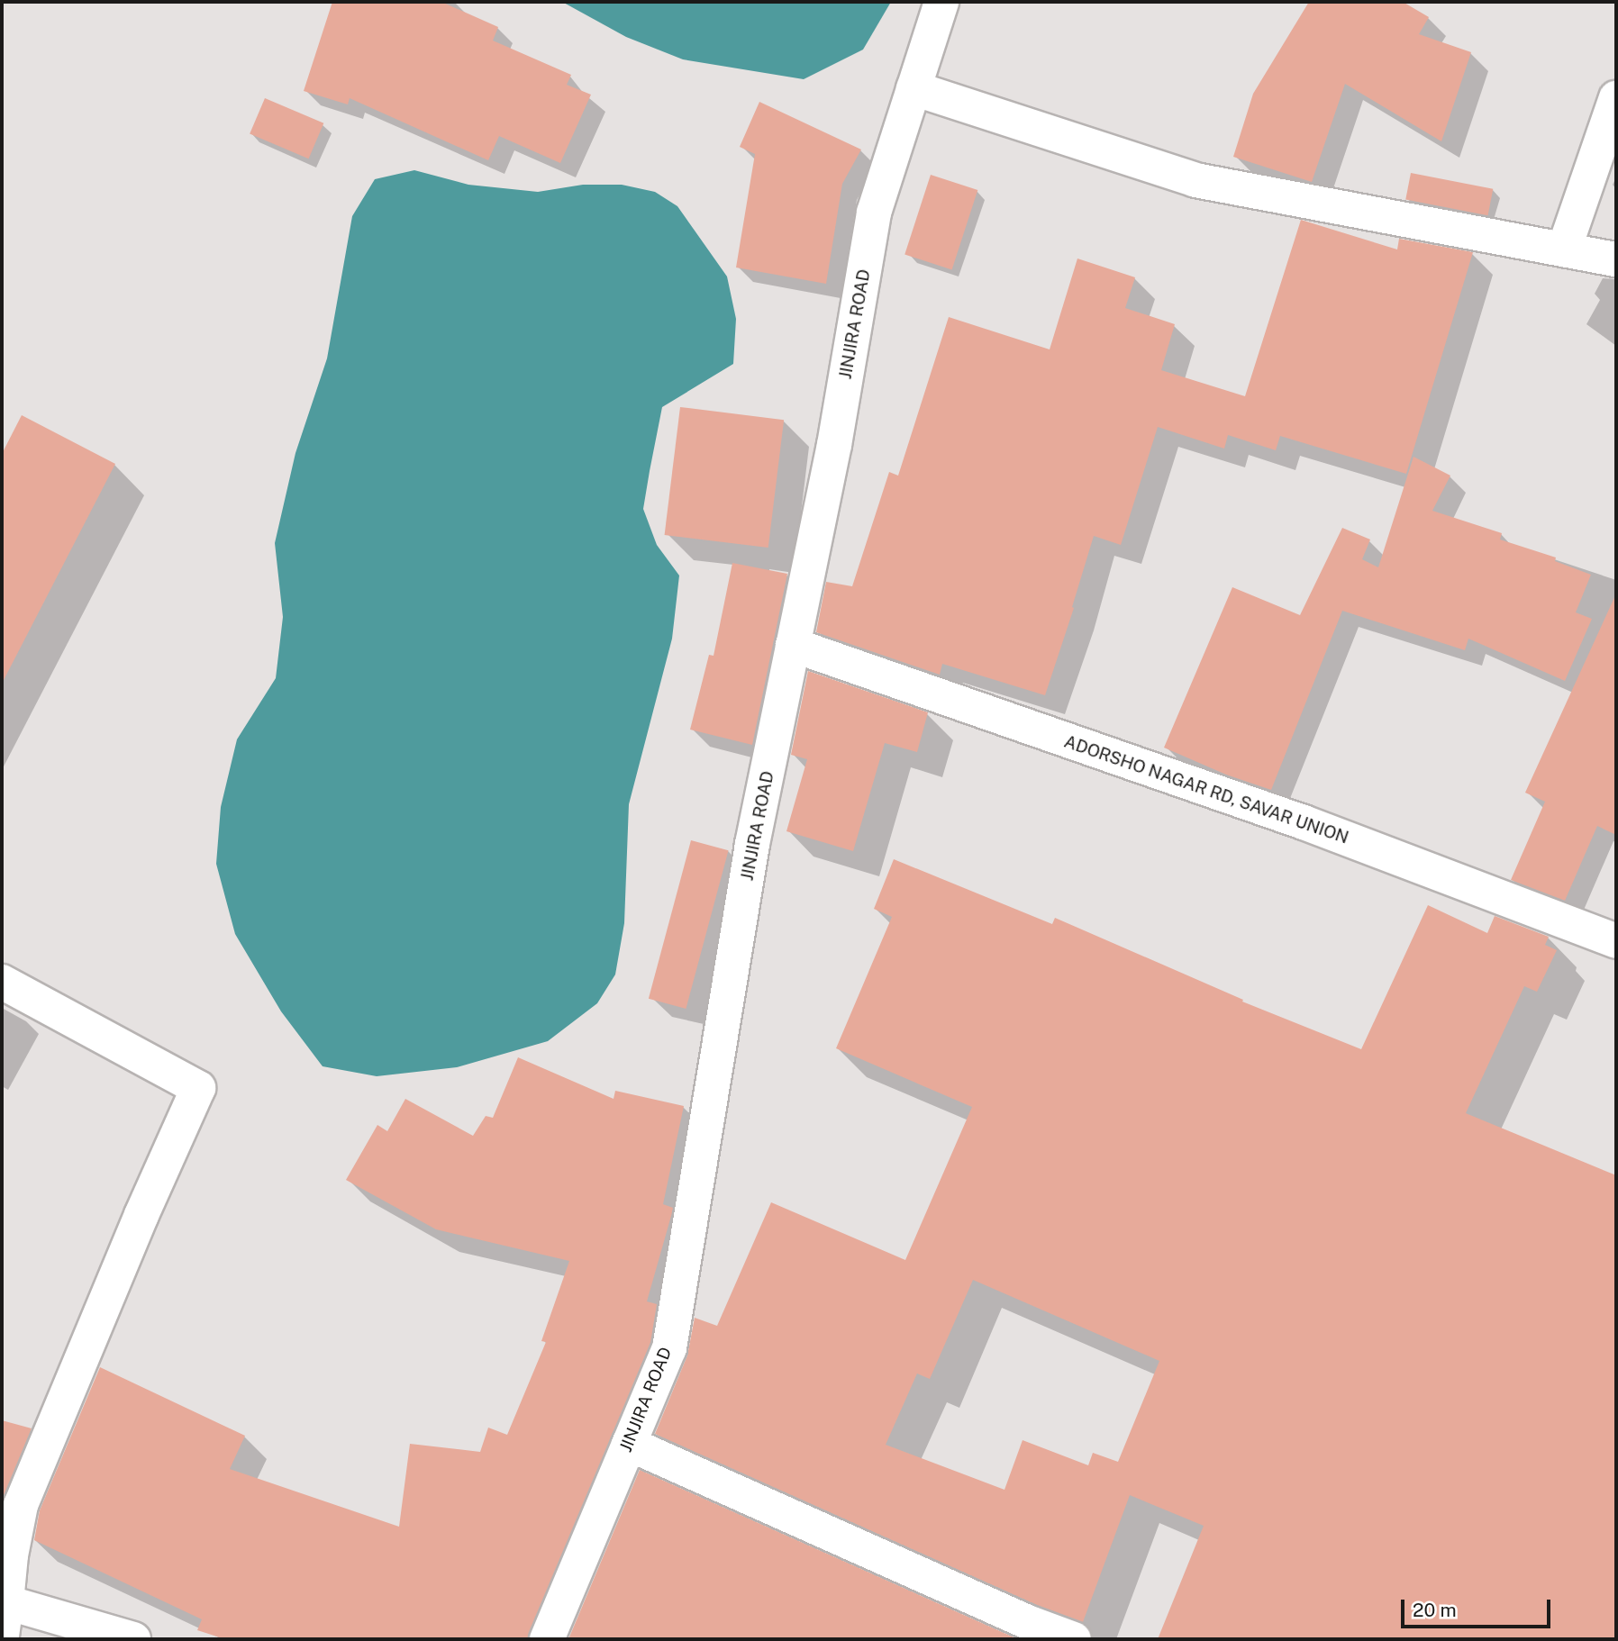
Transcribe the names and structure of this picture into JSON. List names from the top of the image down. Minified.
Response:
{"streets":{"street":["JINJIRA ROAD","ADORSHO NAGAR RD, SAVAR UNION"]},"crossings":[["JINJIRA ROAD","ADORSHO NAGAR RD, SAVAR UNION"]],"scale_bar":"20 m"}
